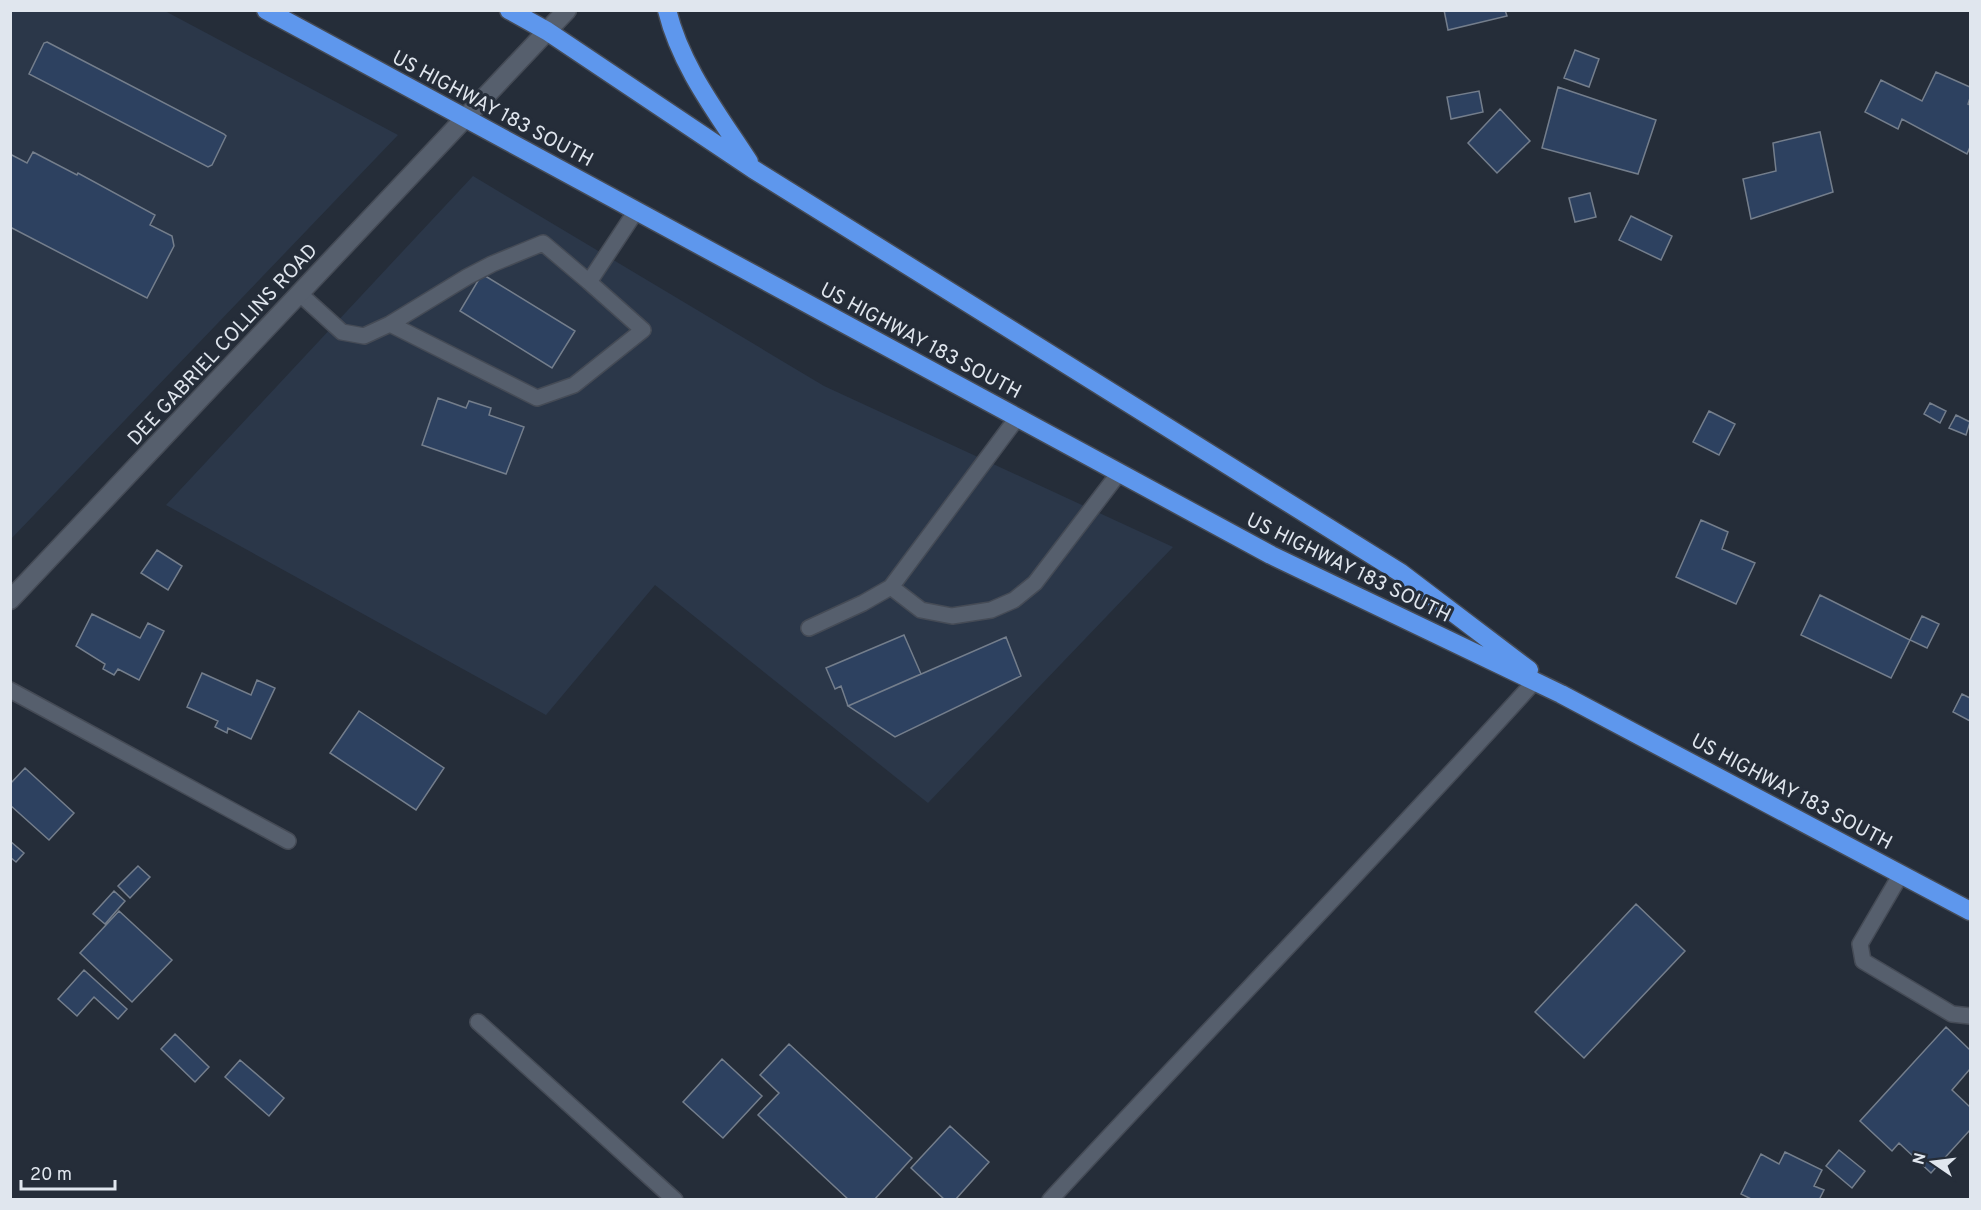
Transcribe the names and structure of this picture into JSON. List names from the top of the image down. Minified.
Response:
{"streets":{"highway":["US HIGHWAY 183 SOUTH"],"street":["DEE GABRIEL COLLINS ROAD"]},"crossings":[["US HIGHWAY 183 SOUTH","DEE GABRIEL COLLINS ROAD"]],"scale_bar":"20 m","north":"left"}
